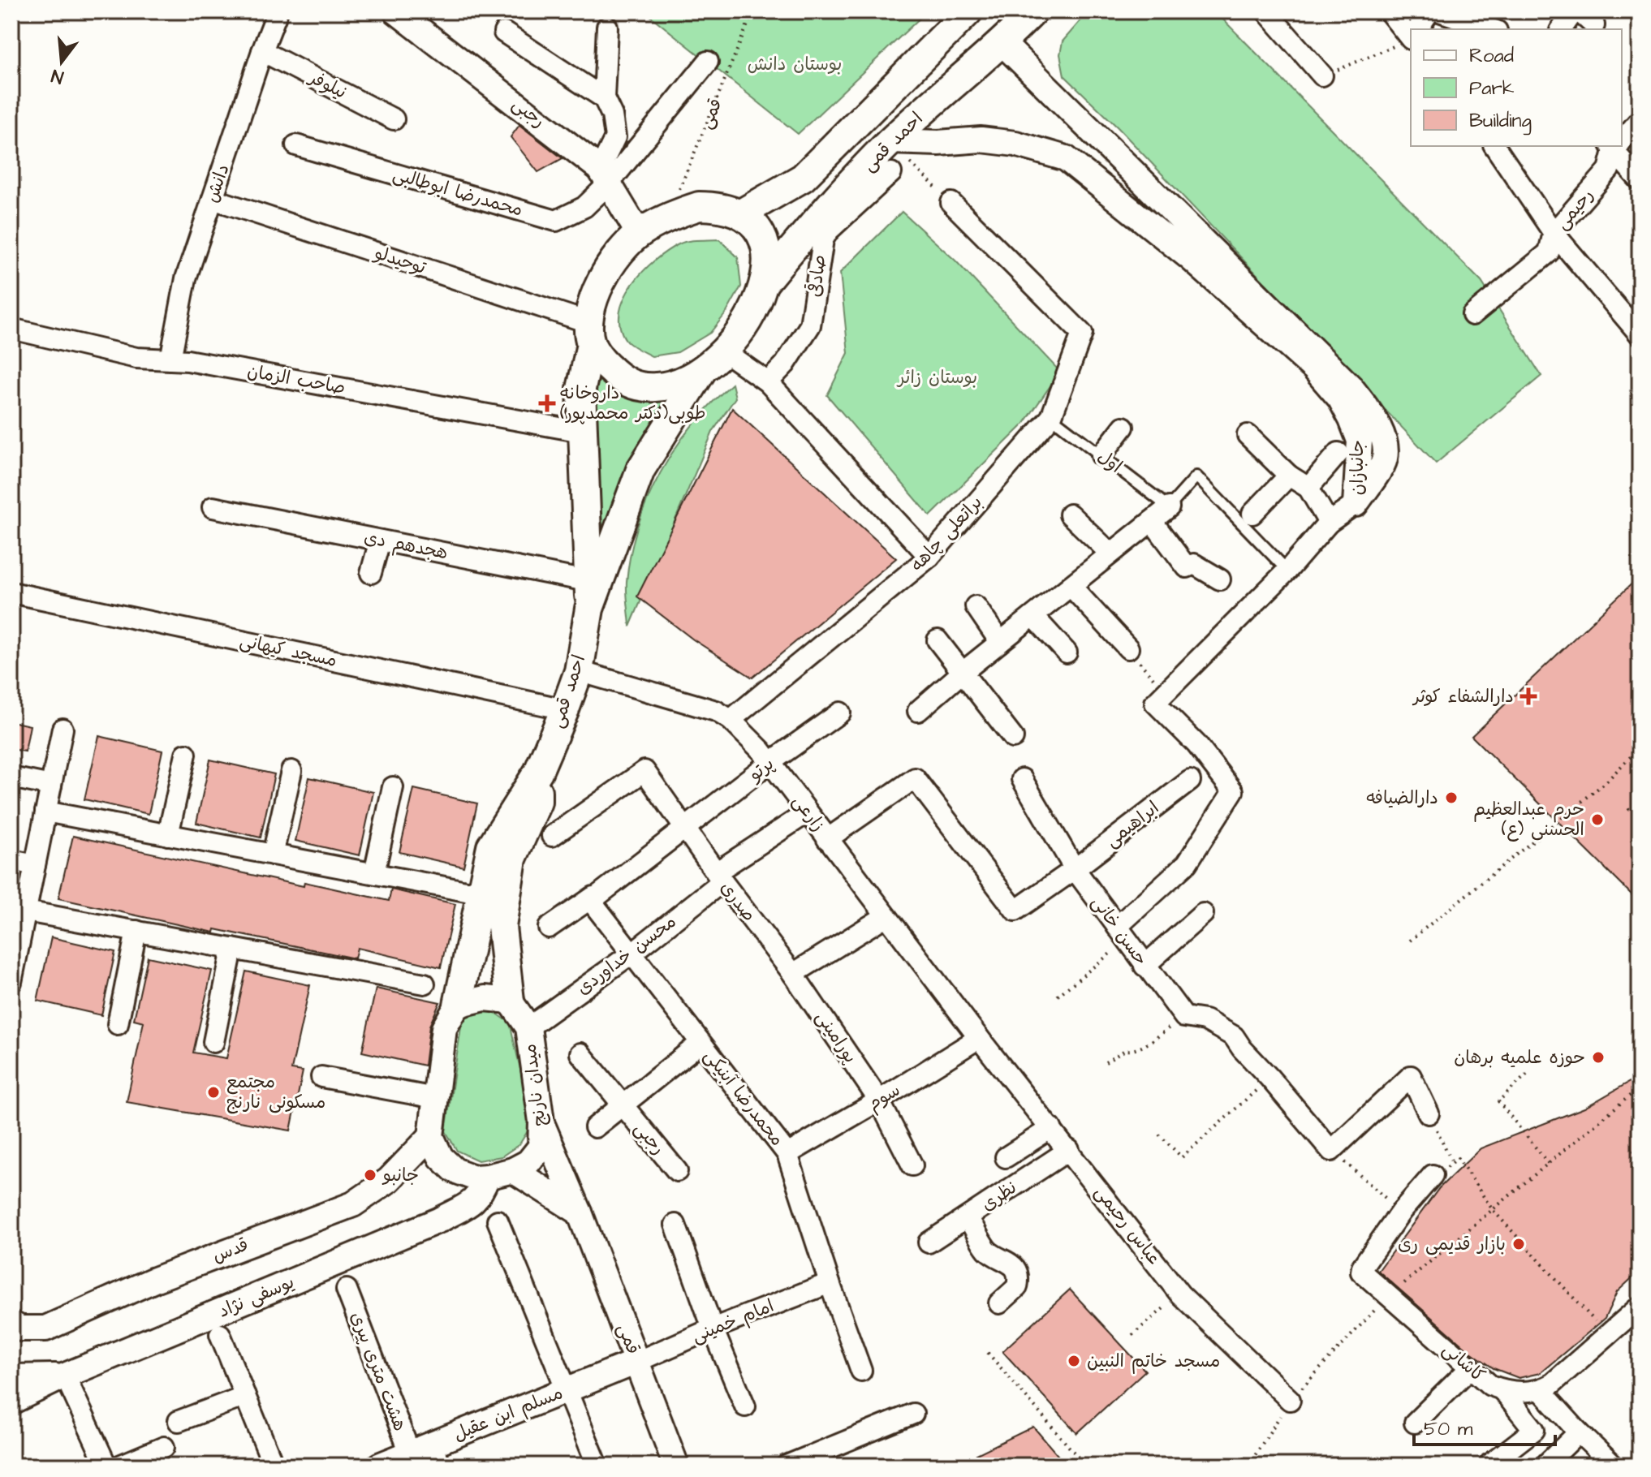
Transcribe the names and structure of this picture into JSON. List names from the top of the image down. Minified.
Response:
{"streets":{"main road":["احمد قمی"],"street":["نیلوفر","رجبی","قمی","دانش","محمدرضا ابوطالبی","رحیمی","توحیدلو","صادقی","صاحب الزمان","جانبازان","براتعلی چاهه","هجدهم دی","مسجد کیهانی","پرتو","زارعی","ابراهیمی","صدری","حسن خانی","محسن خداوردی","پورامینی","میدان نارنج","سوم","محمدرضا آبنیکی","نظری","عباس رحیمی","قدس","یوسفی نژاد","امام خمینی","کاشانی","هشت متری پیری","مسلم ابن عقیل"],"lane":["اول"]},"crossings":[["نیلوفر","دانش"],["رجبی","قمی"],["رجبی","احمد قمی"],["رجبی","محمدرضا ابوطالبی"],["رجبی","توحیدلو"],["قمی","احمد قمی"],["قمی","توحیدلو"],["قمی","محسن خداوردی"],["قمی","میدان نارنج"],["قمی","قدس"],["قمی","یوسفی نژاد"],["قمی","امام خمینی"],["قمی","مسلم ابن عقیل"],["احمد قمی","توحیدلو"],["احمد قمی","صاحب الزمان"],["احمد قمی","جانبازان"],["احمد قمی","هجدهم دی"],["احمد قمی","مسجد کیهانی"],["احمد قمی","زارعی"],["دانش","توحیدلو"],["دانش","صاحب الزمان"],["اول","براتعلی چاهه"],["براتعلی چاهه","زارعی"],["پرتو","زارعی"],["پرتو","صدری"],["پرتو","محمدرضا آبنیکی"],["زارعی","محسن خداوردی"],["زارعی","سوم"],["زارعی","عباس رحیمی"],["ابراهیمی","حسن خانی"],["صدری","محسن خداوردی"],["صدری","پورامینی"],["محسن خداوردی","میدان نارنج"],["محسن خداوردی","محمدرضا آبنیکی"],["محسن خداوردی","قدس"],["محسن خداوردی","یوسفی نژاد"],["پورامینی","سوم"],["میدان نارنج","قدس"],["میدان نارنج","یوسفی نژاد"],["سوم","محمدرضا آبنیکی"],["سوم","عباس رحیمی"],["محمدرضا آبنیکی","امام خمینی"],["نظری","عباس رحیمی"],["قدس","یوسفی نژاد"],["امام خمینی","مسلم ابن عقیل"],["هشت متری پیری","مسلم ابن عقیل"]],"parks":["بوستان دانش","بوستان زائر"],"places":{"health":["داروخانه طوبی(دکتر محمدپور)","دارالشفاء کوثر"],"other":["دارالضیافه","حرم عبدالعظیم الحسنی (ع)","حوزه علمیه برهان","مجتمع مسکونی نارنج","جانبو","بازار قدیمی ری","مسجد خاتم النبین"]},"legend":["Road","Park","Building"],"scale_bar":"50 m","north":"bottom"}
